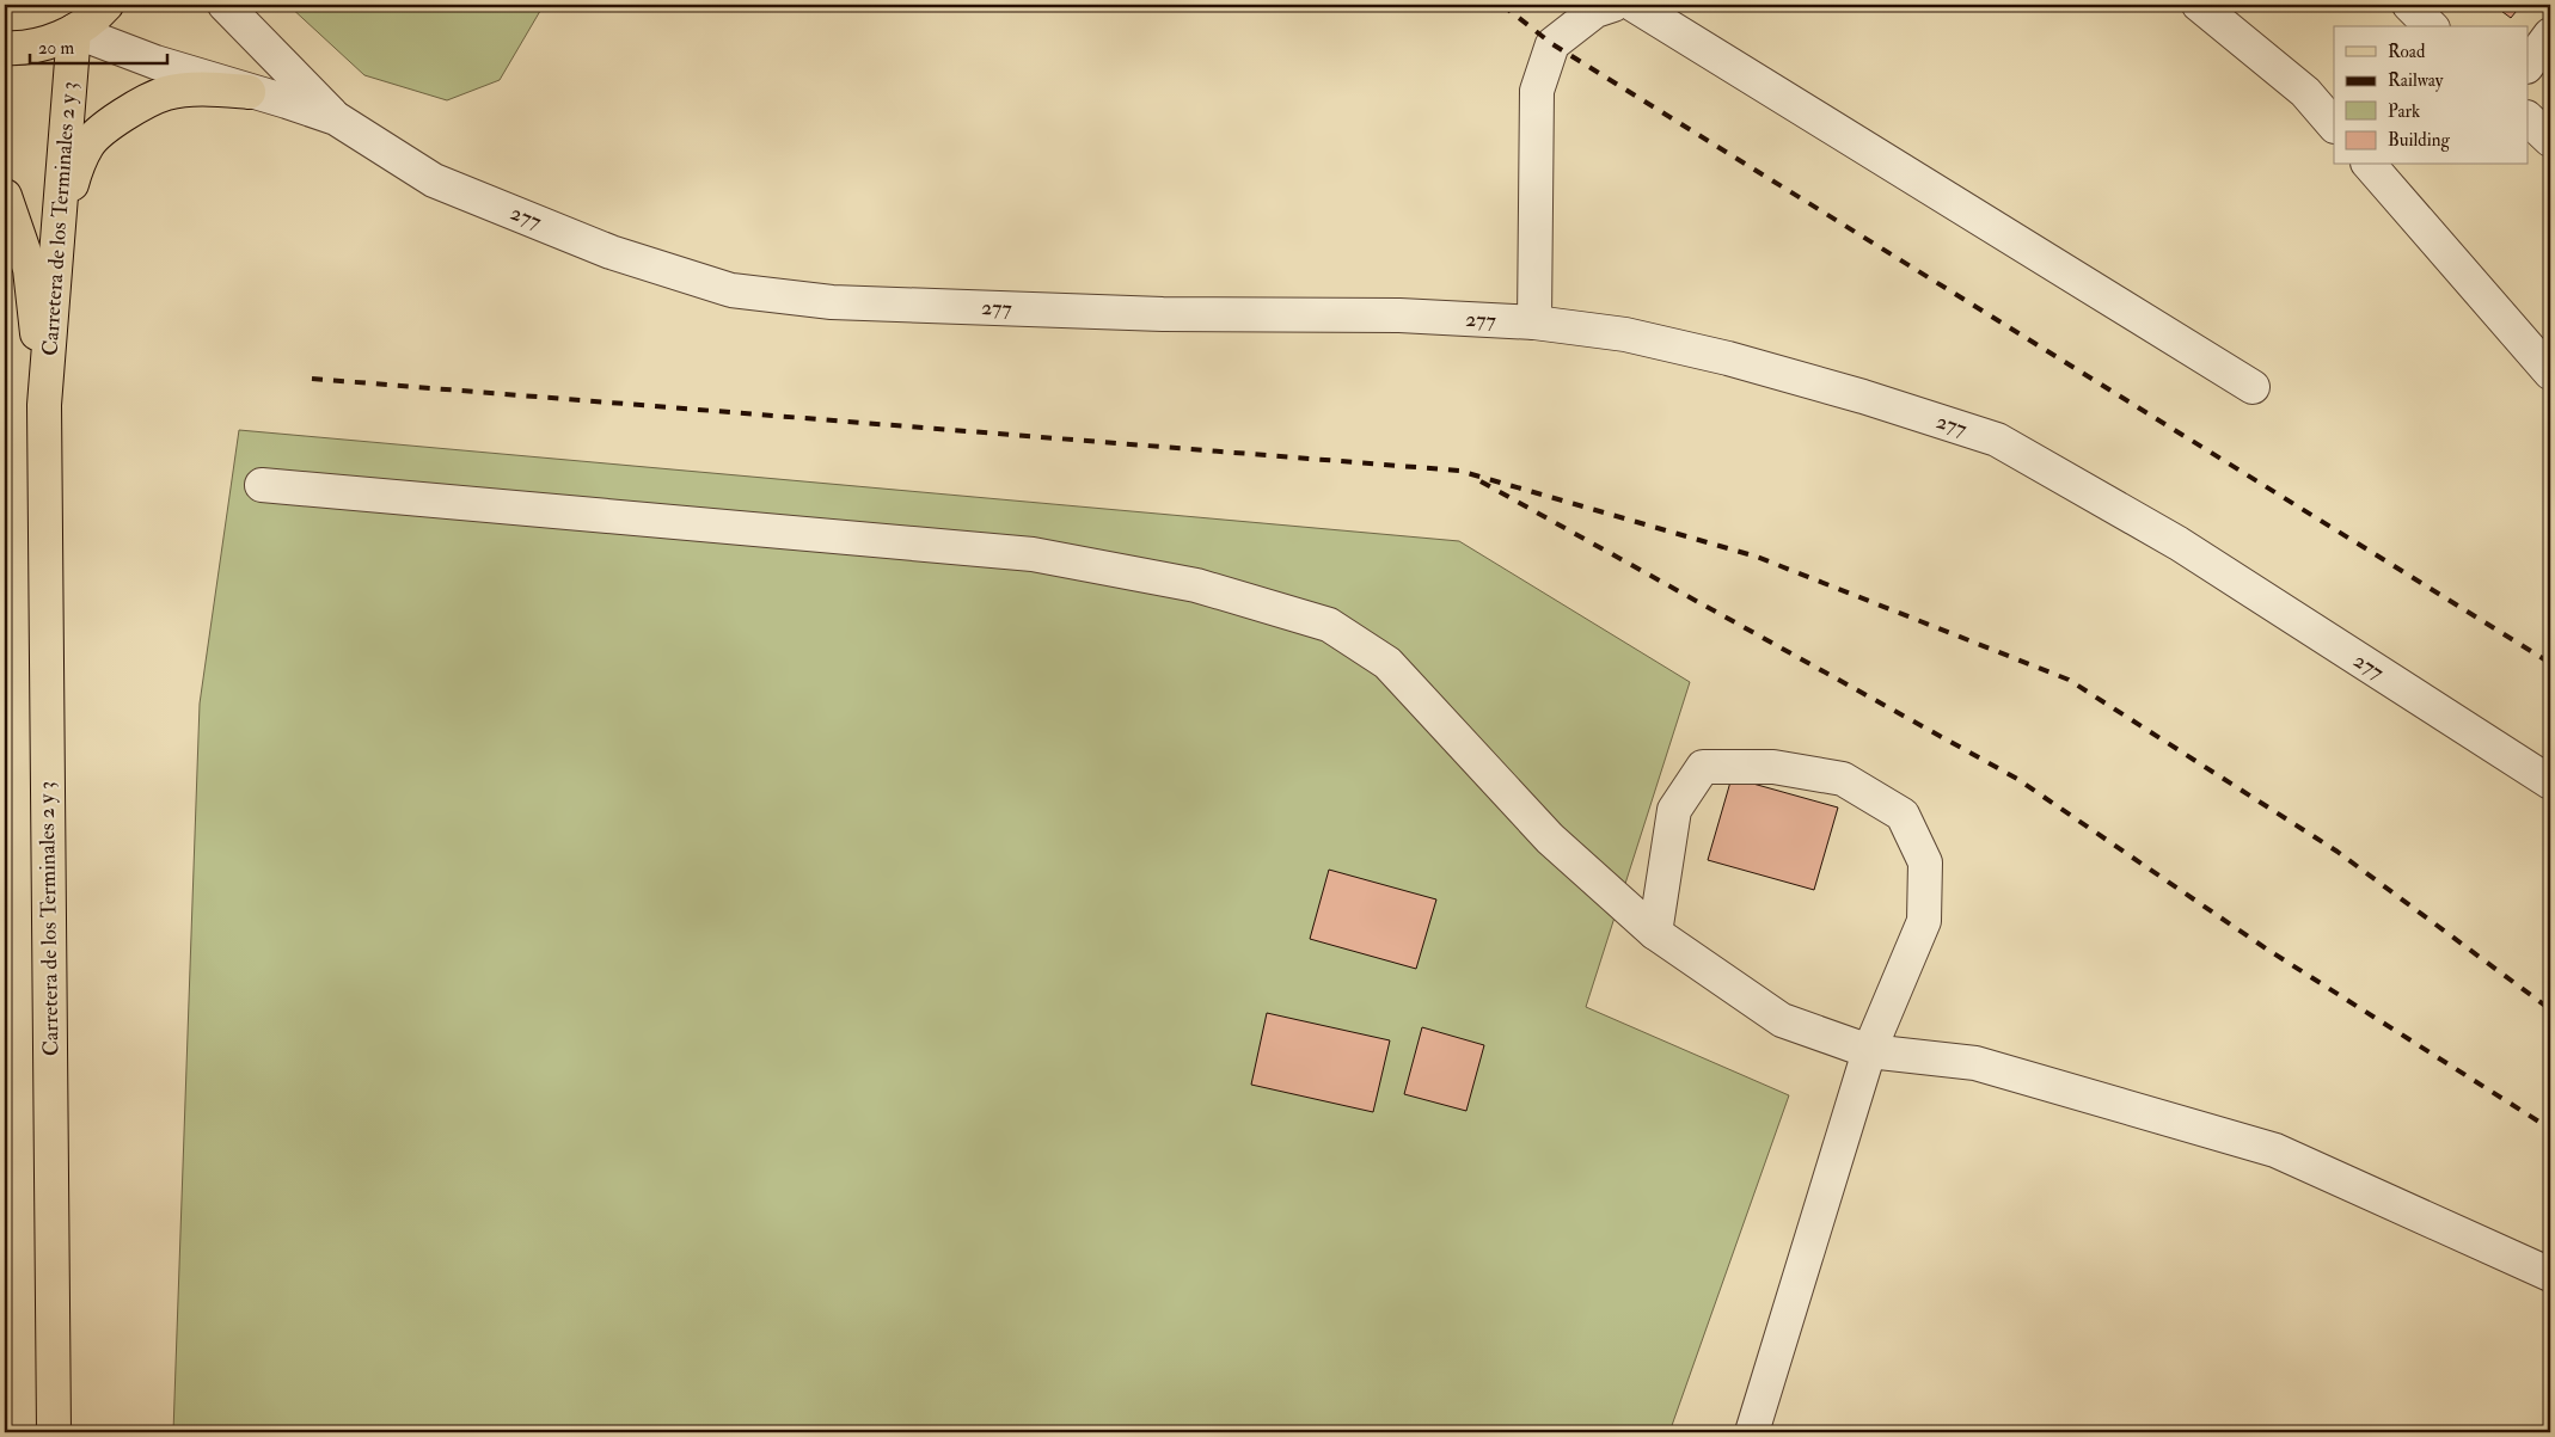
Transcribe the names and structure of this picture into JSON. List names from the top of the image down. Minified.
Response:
{"streets":{"main road":["Carretera de los Terminales 2 y 3"],"street":["277"]},"crossings":[["277","Carretera de los Terminales 2 y 3"]],"legend":["Road","Railway","Park","Building"],"scale_bar":"20 m"}
